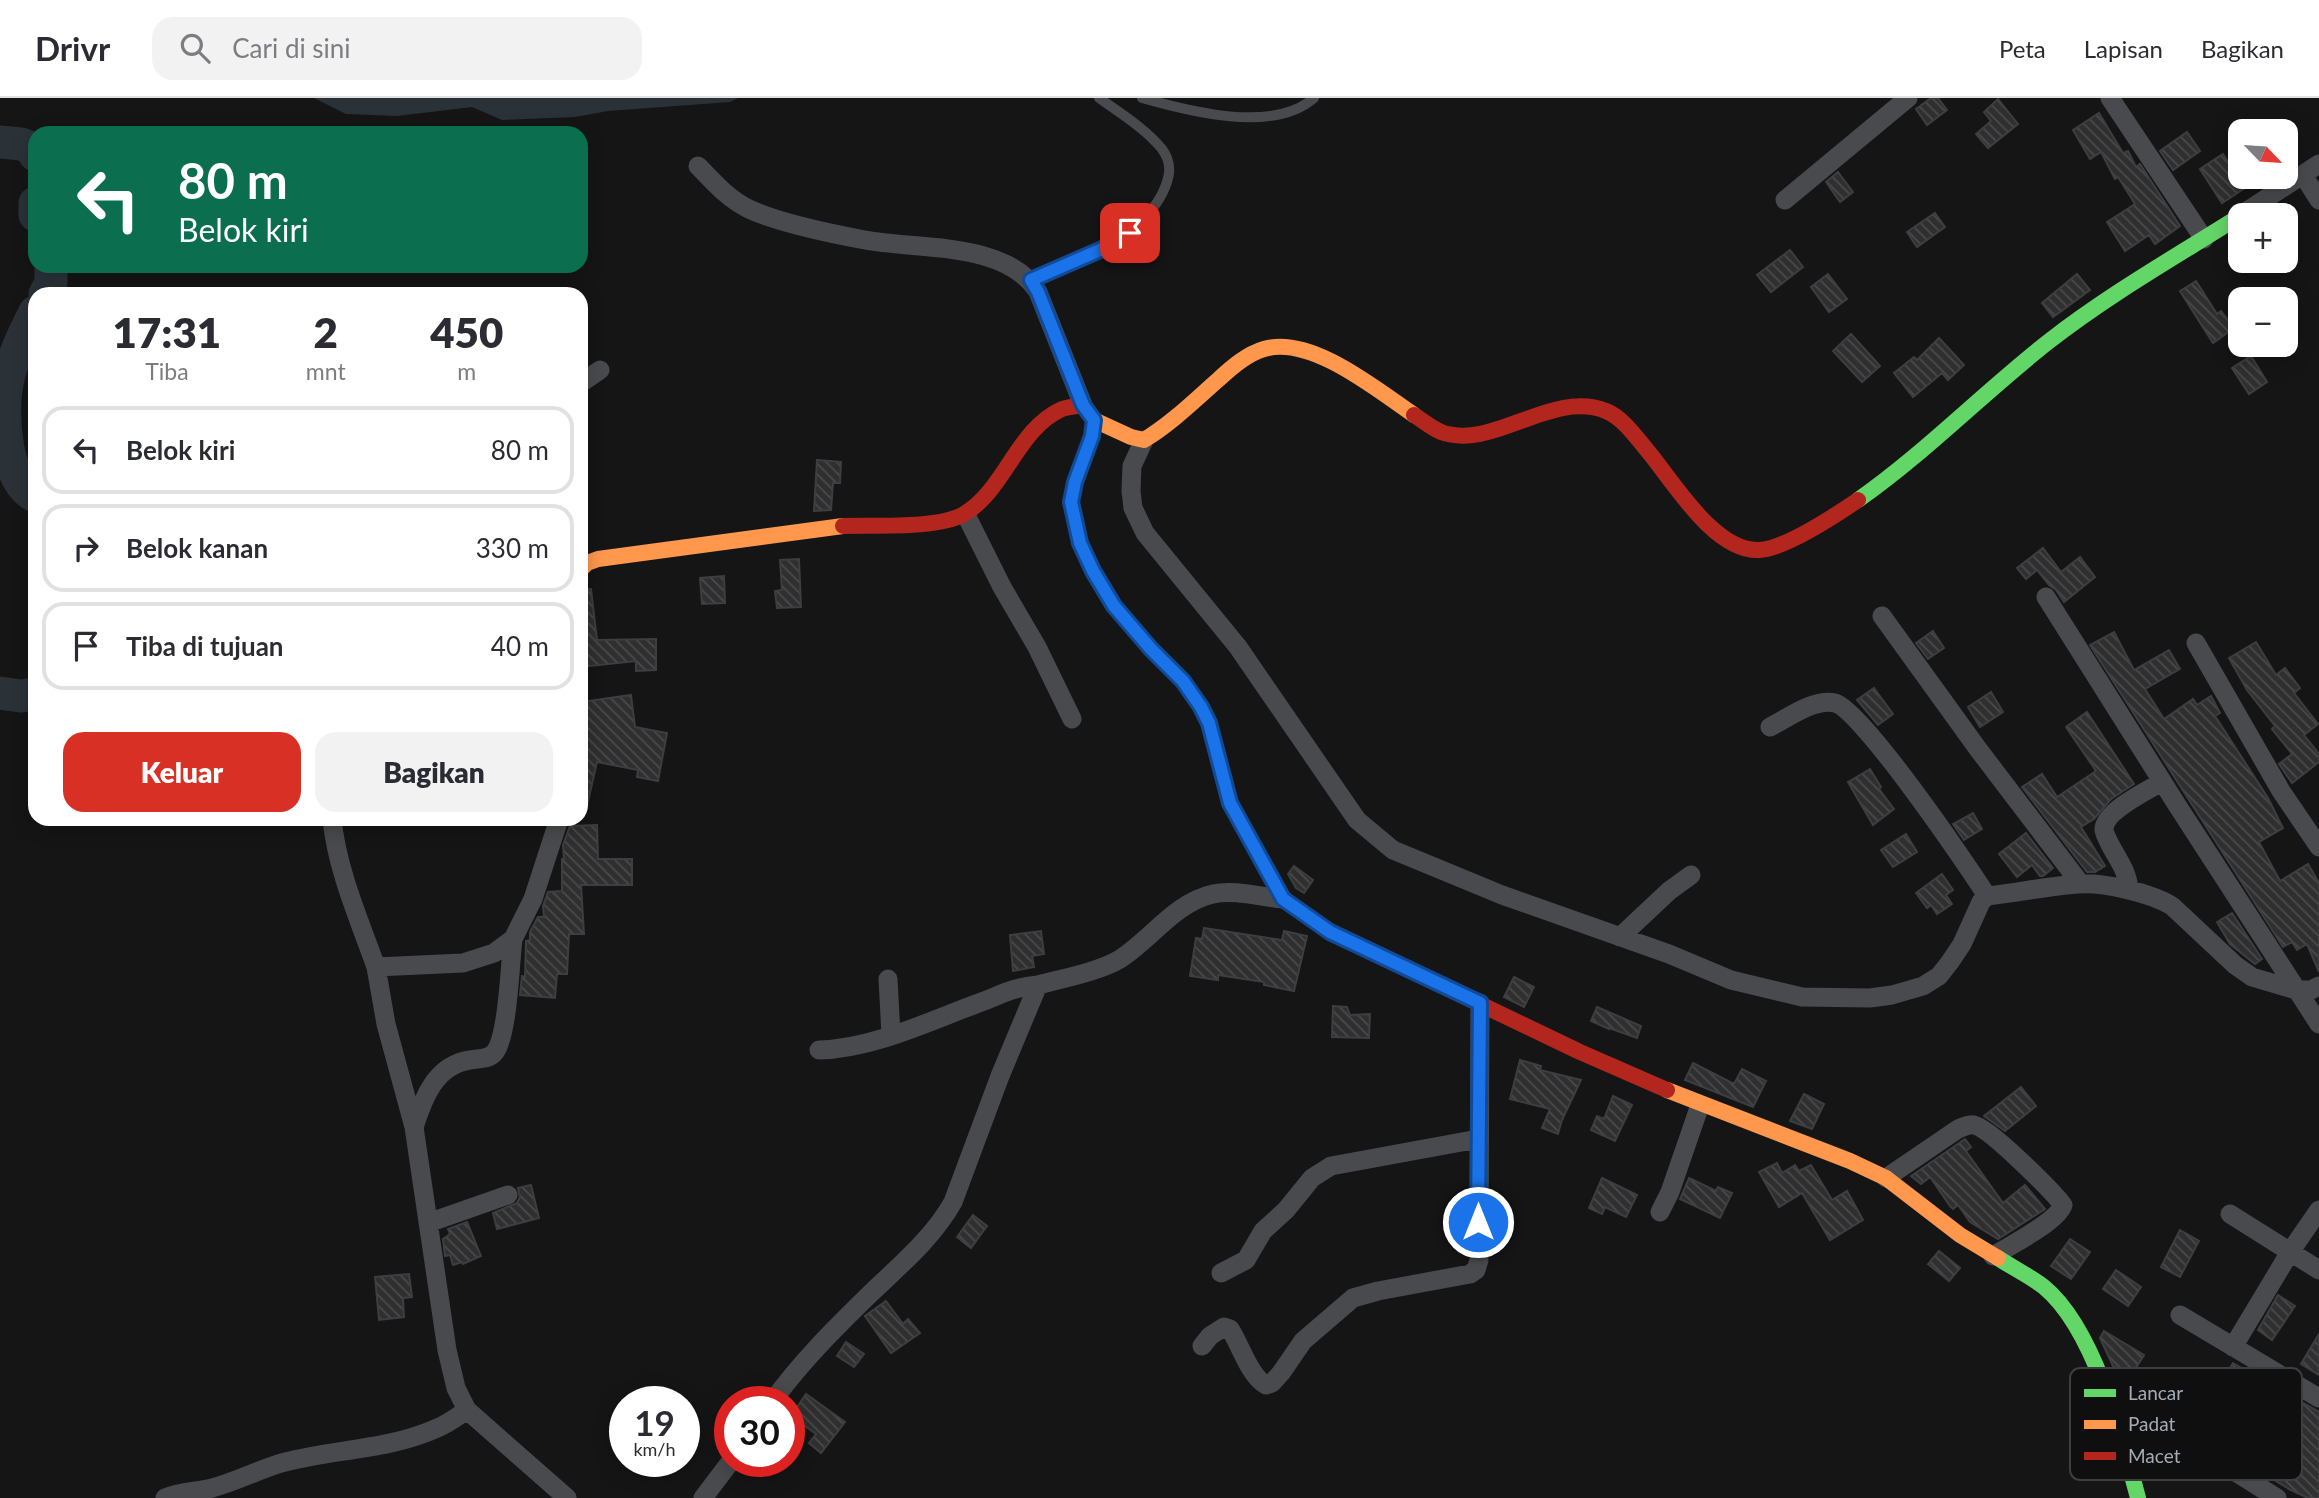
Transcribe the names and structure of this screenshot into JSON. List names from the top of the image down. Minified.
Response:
{"legend":["Lancar","Padat","Macet"],"north":"bottom right","page":{"header":"Drivr","search":"Cari di sini","nav":["Peta","Lapisan","Bagikan"],"map_buttons":["+","−"],"turn":["80 m","Belok kiri"],"eta":["17:31","Tiba","2","mnt","450","m"],"list":[{"name":"Belok kiri","value":"80 m"},{"name":"Belok kanan","value":"330 m"},{"name":"Tiba di tujuan","value":"40 m"}],"buttons":["Keluar","Bagikan"],"speed":"19 km/h","limit":"30"}}
